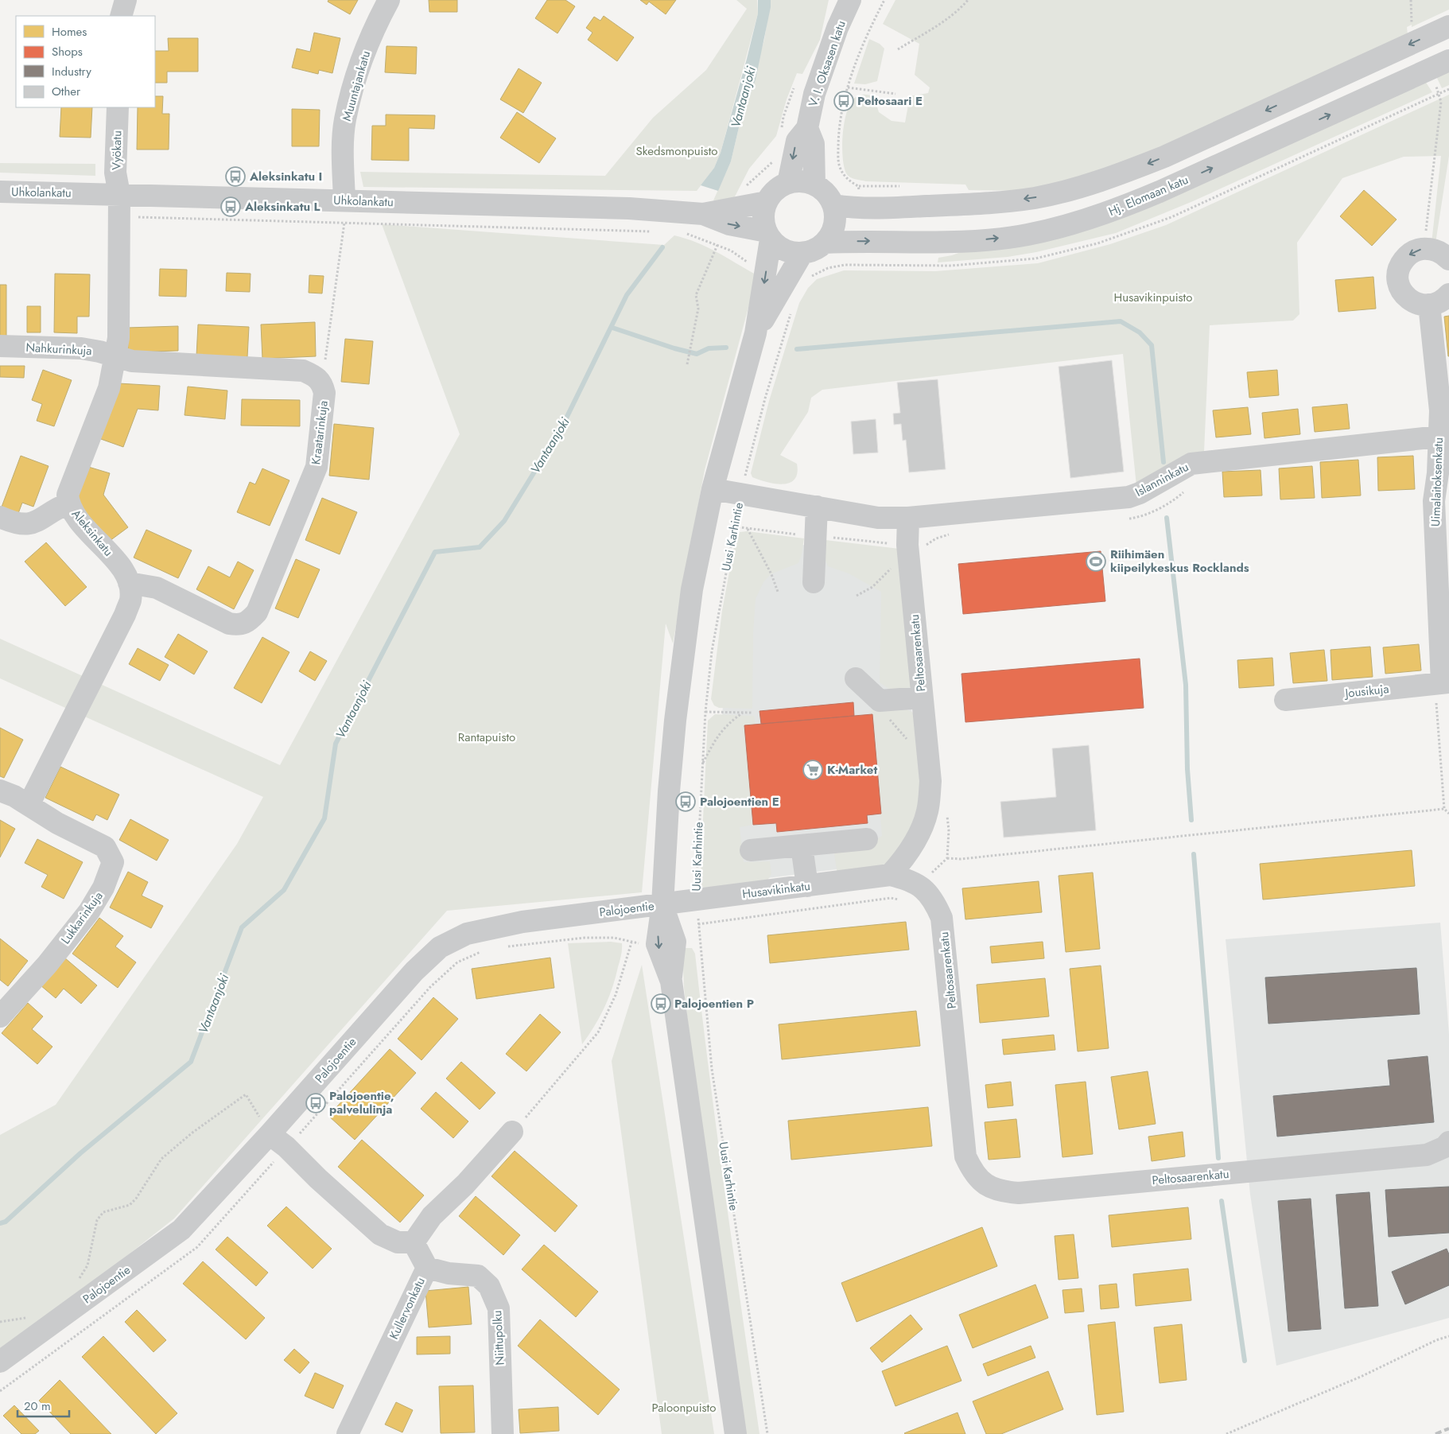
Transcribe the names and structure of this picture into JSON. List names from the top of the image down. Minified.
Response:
{"streets":{"street":["V. I. Oksasen katu","Muuntajankatu","Vyökatu","Uhkolankatu","Hj. Elomaan katu","Nahkurinkuja","Kraatarinkuja","Islanninkatu","Uimalaitoksenkatu","Aleksinkatu","Peltosaarenkatu","Jousikuja","Husavikinkatu","Palojoentie","Lukkarinkuja","Kullervonkatu","Niittupolku"],"path":["Uusi Karhintie"]},"crossings":[["V. I. Oksasen katu","Uhkolankatu"],["V. I. Oksasen katu","Hj. Elomaan katu"],["Muuntajankatu","Uhkolankatu"],["Vyökatu","Uhkolankatu"],["Vyökatu","Aleksinkatu"],["Uhkolankatu","Hj. Elomaan katu"],["Uhkolankatu","Aleksinkatu"],["Nahkurinkuja","Aleksinkatu"],["Kraatarinkuja","Aleksinkatu"],["Islanninkatu","Uimalaitoksenkatu"],["Islanninkatu","Peltosaarenkatu"],["Uimalaitoksenkatu","Jousikuja"],["Aleksinkatu","Lukkarinkuja"],["Uusi Karhintie","Husavikinkatu"],["Peltosaarenkatu","Husavikinkatu"],["Husavikinkatu","Palojoentie"],["Kullervonkatu","Niittupolku"]],"water":["Vantaanjoki"],"parks":["Skedsmonpuisto","Husavikinpuisto","Rantapuisto","Paloonpuisto"],"places":{"bus stop":["Peltosaari E","Aleksinkatu I","Aleksinkatu L","Palojoentien E","Palojoentien P","Palojoentie, palvelulinja"],"sports":["Riihimäen kiipeilykeskus Rocklands"],"supermarket":["K-Market"]},"legend":["Homes","Shops","Industry","Other"],"scale_bar":"20 m"}
